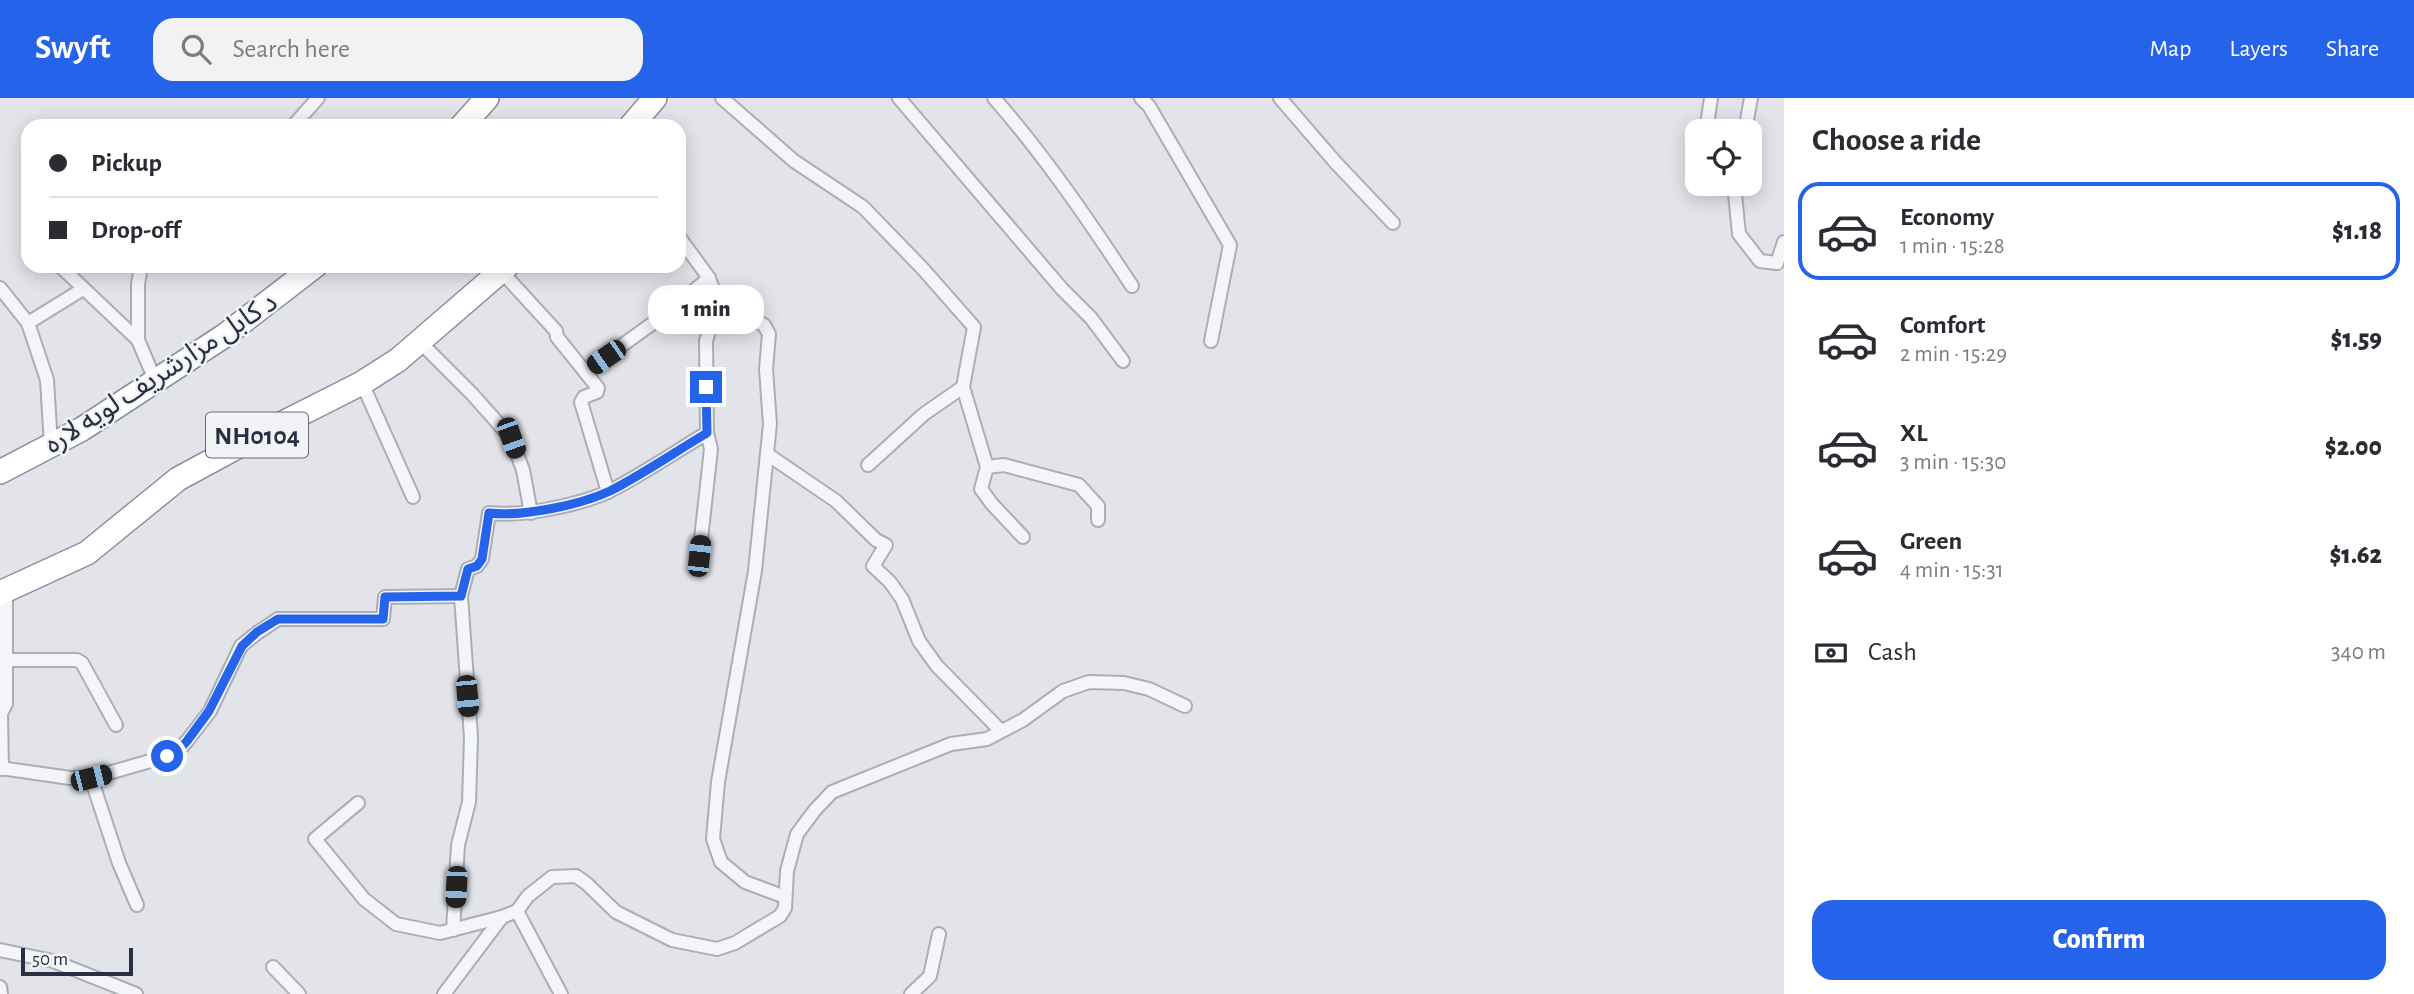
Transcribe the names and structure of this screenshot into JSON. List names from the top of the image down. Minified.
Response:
{"streets":{"highway":["د کابل مزارشریف لویه لاره","NH0104"]},"scale_bar":"50 m","page":{"header":"Swyft","search":"Search here","nav":["Map","Layers","Share"],"heading":"Choose a ride","banner":["Pickup","Drop-off"],"list":[{"name":"Economy","note":"1 min · 15:28","value":"$1.18"},{"name":"Comfort","note":"2 min · 15:29","value":"$1.59"},{"name":"XL","note":"3 min · 15:30","value":"$2.00"},{"name":"Green","note":"4 min · 15:31","value":"$1.62"}],"bubble":"1 min","pay":["Cash","340 m"],"buttons":"Confirm","scale":"50 m"}}
